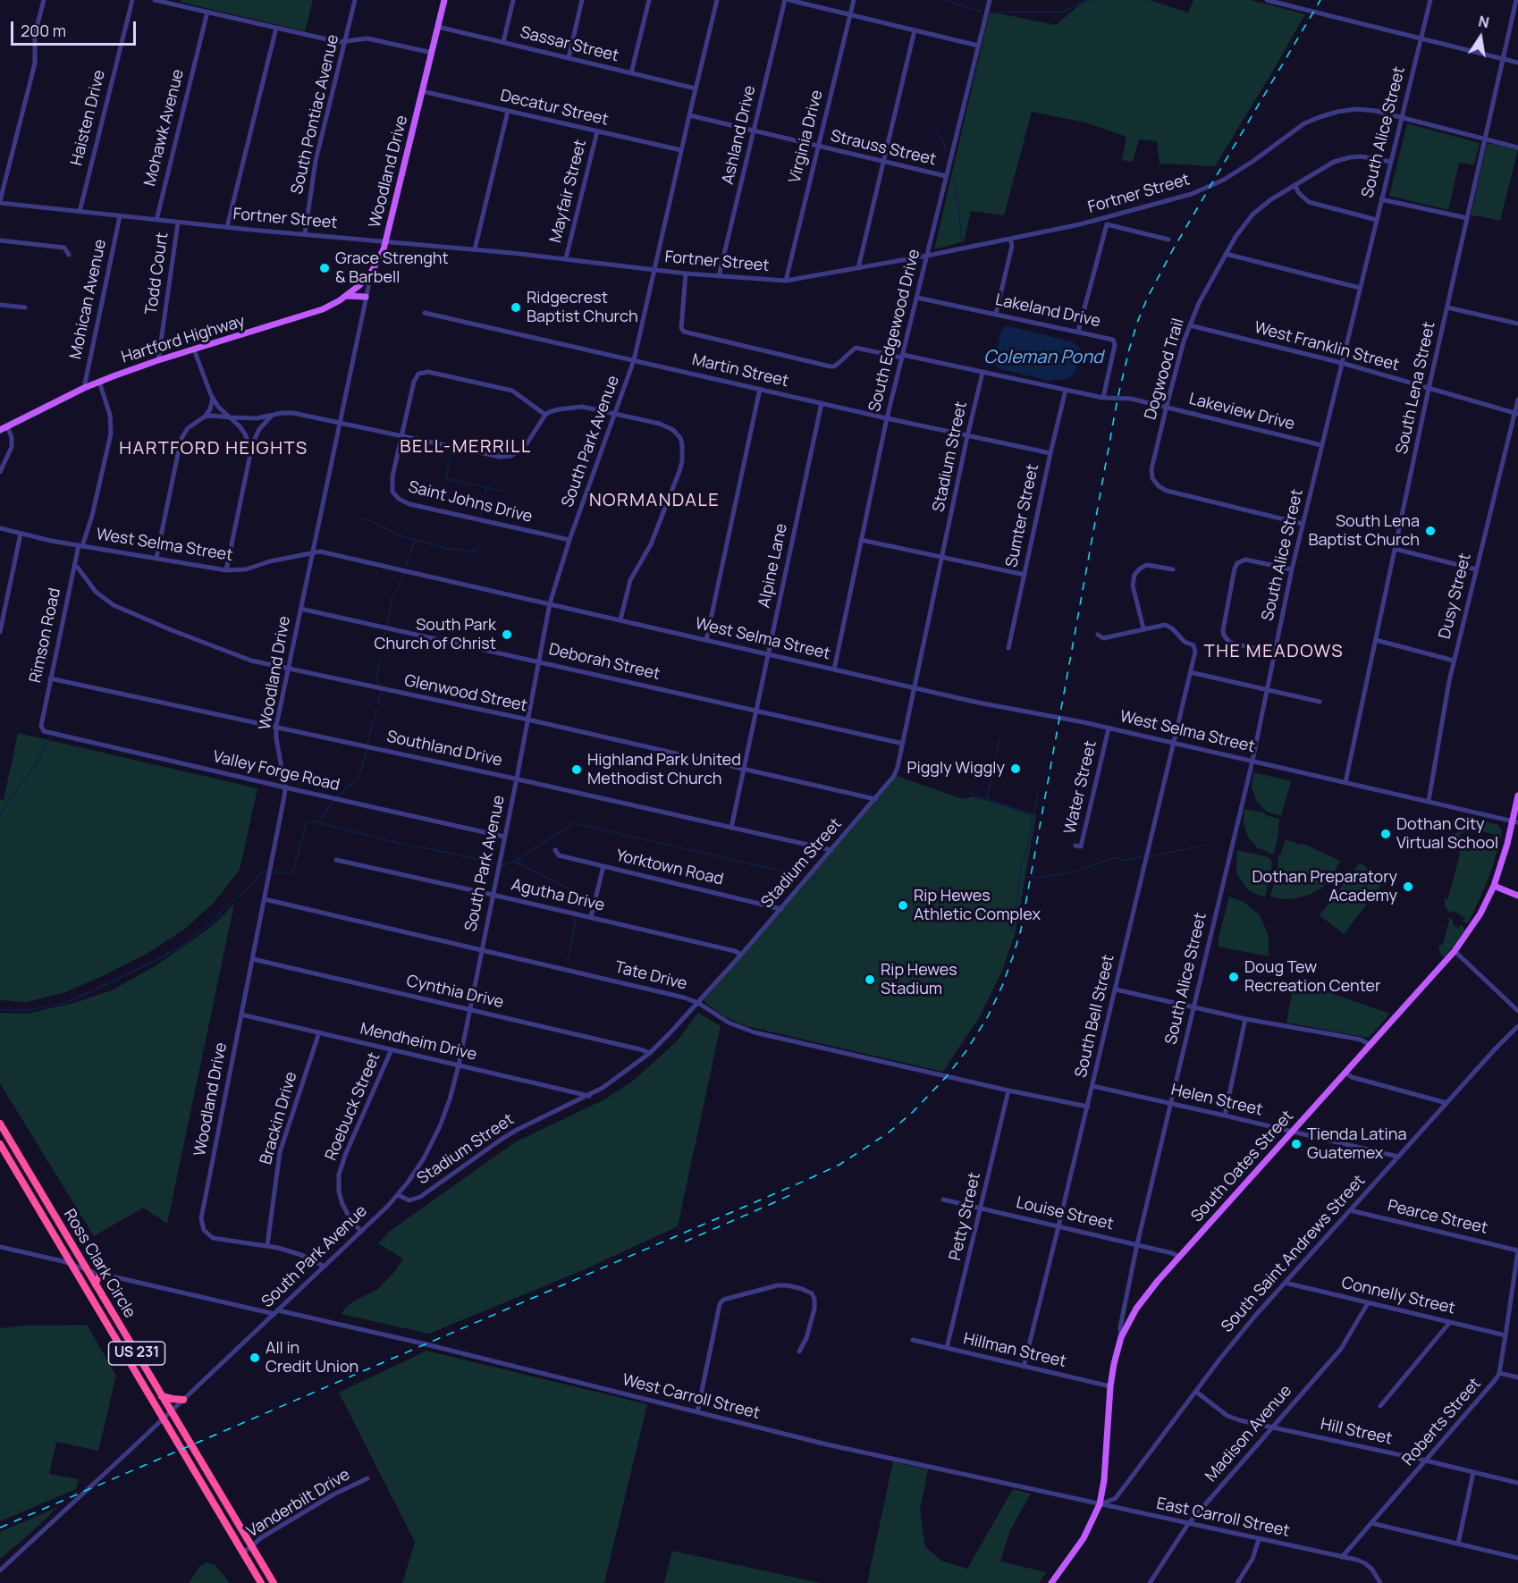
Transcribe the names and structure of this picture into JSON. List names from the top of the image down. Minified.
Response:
{"streets":{"highway":["Ross Clark Circle","US 231"],"main road":["Woodland Drive","Hartford Highway","South Oates Street"],"street":["Sassar Street","Decatur Street","South Pontiac Avenue","Haisten Drive","Mohawk Avenue","South Alice Street","Ashland Drive","Virginia Drive","Strauss Street","Mayfair Street","Fortner Street","Todd Court","Mohican Avenue","Lakeland Drive","South Edgewood Drive","West Franklin Street","Dogwood Trail","Martin Street","South Lena Street","Lakeview Drive","South Park Avenue","Stadium Street","Saint Johns Drive","Sumter Street","West Selma Street","Alpine Lane","Dusy Street","Rimson Road","Deborah Street","Glenwood Street","Southland Drive","Valley Forge Road","Water Street","Yorktown Road","Agutha Drive","Tate Drive","Cynthia Drive","South Bell Street","Mendheim Drive","Helen Street","Roebuck Street","Brackin Drive","Louise Street","Petty Street","Pearce Street","South Saint Andrews Street","Connelly Street","Hillman Street","West Carroll Street","Roberts Street","Hill Street","Madison Avenue","Vanderbilt Drive","East Carroll Street"]},"crossings":[["Sassar Street","Woodland Drive"],["Sassar Street","South Park Avenue"],["Decatur Street","Woodland Drive"],["Decatur Street","Mayfair Street"],["Decatur Street","South Park Avenue"],["South Pontiac Avenue","Fortner Street"],["Haisten Drive","Fortner Street"],["Mohawk Avenue","Fortner Street"],["South Alice Street","Fortner Street"],["South Alice Street","West Franklin Street"],["South Alice Street","Dogwood Trail"],["South Alice Street","Lakeview Drive"],["South Alice Street","West Selma Street"],["South Alice Street","Helen Street"],["South Alice Street","South Oates Street"],["South Alice Street","Louise Street"],["Ashland Drive","Strauss Street"],["Ashland Drive","Fortner Street"],["Virginia Drive","Strauss Street"],["Virginia Drive","Fortner Street"],["Strauss Street","South Edgewood Drive"],["Strauss Street","South Park Avenue"],["Woodland Drive","Fortner Street"],["Woodland Drive","Hartford Highway"],["Woodland Drive","South Park Avenue"],["Woodland Drive","West Selma Street"],["Woodland Drive","Deborah Street"],["Woodland Drive","Glenwood Street"],["Woodland Drive","Southland Drive"],["Woodland Drive","Valley Forge Road"],["Woodland Drive","Tate Drive"],["Woodland Drive","Cynthia Drive"],["Woodland Drive","Mendheim Drive"],["Woodland Drive","Brackin Drive"],["Mayfair Street","Fortner Street"],["Fortner Street","Todd Court"],["Fortner Street","Mohican Avenue"],["Fortner Street","South Edgewood Drive"],["Fortner Street","South Lena Street"],["Fortner Street","Lakeview Drive"],["Fortner Street","South Park Avenue"],["Todd Court","Hartford Highway"],["Mohican Avenue","Hartford Highway"],["Lakeland Drive","South Edgewood Drive"],["Lakeland Drive","Lakeview Drive"],["South Edgewood Drive","Martin Street"],["South Edgewood Drive","Lakeview Drive"],["South Edgewood Drive","West Selma Street"],["Hartford Highway","Rimson Road"],["West Franklin Street","Dogwood Trail"],["West Franklin Street","South Lena Street"],["West Franklin Street","Dusy Street"],["Dogwood Trail","Lakeview Drive"],["Martin Street","South Park Avenue"],["Martin Street","Stadium Street"],["Martin Street","Sumter Street"],["Martin Street","Alpine Lane"],["South Lena Street","West Selma Street"],["Lakeview Drive","Stadium Street"],["Lakeview Drive","Sumter Street"],["South Park Avenue","Stadium Street"],["South Park Avenue","Saint Johns Drive"],["South Park Avenue","West Selma Street"],["South Park Avenue","Deborah Street"],["South Park Avenue","Glenwood Street"],["South Park Avenue","Southland Drive"],["South Park Avenue","Valley Forge Road"],["South Park Avenue","Agutha Drive"],["South Park Avenue","Tate Drive"],["South Park Avenue","Cynthia Drive"],["South Park Avenue","Mendheim Drive"],["South Park Avenue","Roebuck Street"],["South Park Avenue","Ross Clark Circle"],["South Park Avenue","West Carroll Street"],["Stadium Street","West Selma Street"],["Stadium Street","Deborah Street"],["Stadium Street","Glenwood Street"],["Stadium Street","Southland Drive"],["Stadium Street","Yorktown Road"],["Stadium Street","Agutha Drive"],["Stadium Street","Tate Drive"],["Stadium Street","Cynthia Drive"],["Stadium Street","Mendheim Drive"],["West Selma Street","Alpine Lane"],["West Selma Street","Dusy Street"],["West Selma Street","Rimson Road"],["West Selma Street","Water Street"],["West Selma Street","South Bell Street"],["West Selma Street","South Oates Street"],["Alpine Lane","Deborah Street"],["Alpine Lane","Glenwood Street"],["Alpine Lane","Southland Drive"],["Rimson Road","Glenwood Street"],["Rimson Road","Southland Drive"],["Rimson Road","Valley Forge Road"],["Tate Drive","South Bell Street"],["Tate Drive","Petty Street"],["South Bell Street","Helen Street"],["South Bell Street","Louise Street"],["South Bell Street","Hillman Street"],["Mendheim Drive","Roebuck Street"],["Mendheim Drive","Brackin Drive"],["Helen Street","South Oates Street"],["Helen Street","South Saint Andrews Street"],["South Oates Street","Louise Street"],["South Oates Street","South Saint Andrews Street"],["South Oates Street","Hillman Street"],["South Oates Street","West Carroll Street"],["South Oates Street","East Carroll Street"],["Louise Street","Petty Street"],["Petty Street","Hillman Street"],["Pearce Street","South Saint Andrews Street"],["Pearce Street","Roberts Street"],["South Saint Andrews Street","Connelly Street"],["South Saint Andrews Street","West Carroll Street"],["South Saint Andrews Street","Hill Street"],["South Saint Andrews Street","East Carroll Street"],["Ross Clark Circle","West Carroll Street"],["Ross Clark Circle","Vanderbilt Drive"],["Connelly Street","Roberts Street"],["Connelly Street","Madison Avenue"],["West Carroll Street","East Carroll Street"],["Roberts Street","Hill Street"],["Roberts Street","East Carroll Street"],["Hill Street","Madison Avenue"],["Madison Avenue","East Carroll Street"]],"districts":["BELL-MERRILL","HARTFORD HEIGHTS","NORMANDALE","THE MEADOWS"],"water":["Coleman Pond"],"places":["Grace Strenght & Barbell","Ridgecrest Baptist Church","South Lena Baptist Church","South Park Church of Christ","Piggly Wiggly","Highland Park United Methodist Church","Dothan City Virtual School","Dothan Preparatory Academy","Rip Hewes Athletic Complex","Doug Tew Recreation Center","Rip Hewes Stadium","Tienda Latina Guatemex","All in Credit Union"],"scale_bar":"200 m","north":"top"}
